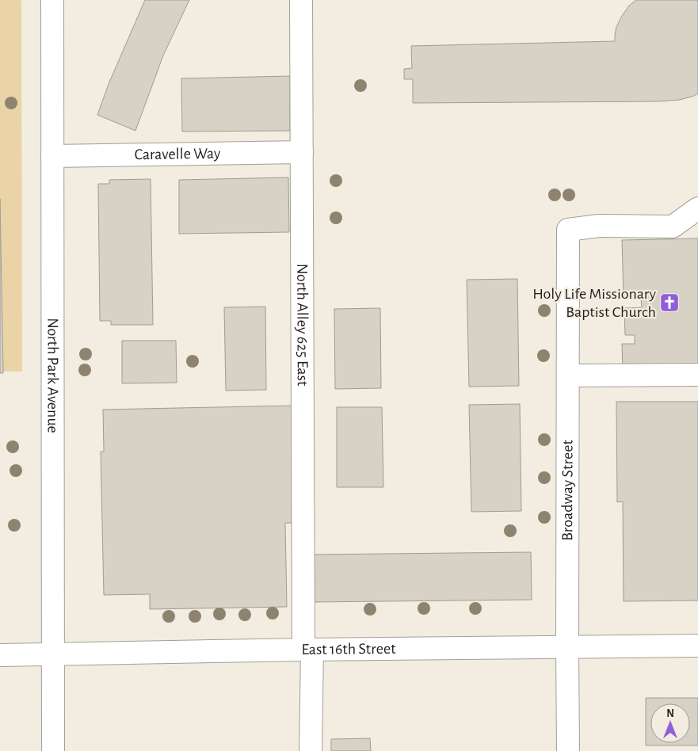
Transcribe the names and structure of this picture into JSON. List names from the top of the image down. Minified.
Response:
{"streets":{"street":["Caravelle Way","North Alley 625 East","North Park Avenue","Broadway Street","East 16th Street"]},"crossings":[["Caravelle Way","North Alley 625 East"],["Caravelle Way","North Park Avenue"],["North Alley 625 East","East 16th Street"],["North Park Avenue","East 16th Street"],["Broadway Street","East 16th Street"]],"places":{"church":["Holy Life Missionary Baptist Church"]},"north":"top"}
